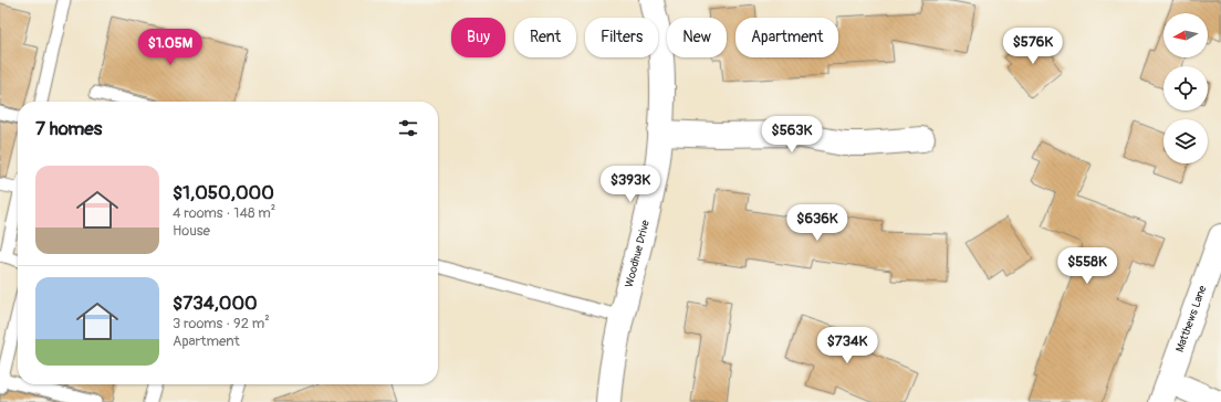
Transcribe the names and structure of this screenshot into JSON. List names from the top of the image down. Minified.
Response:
{"streets":{"street":["Woodhue Drive","Matthews Lane"]},"north":"left","page":{"chip":["Buy","Rent","Filters","New","Apartment"],"price":["$576K","$1.05M","$563K","$393K","$636K","$558K","$734K"],"heading":"7 homes","list":[{"name":"$1,050,000","note":"4 rooms · 148 m² · House"},{"name":"$734,000","note":"3 rooms · 92 m² · Apartment"}]}}
